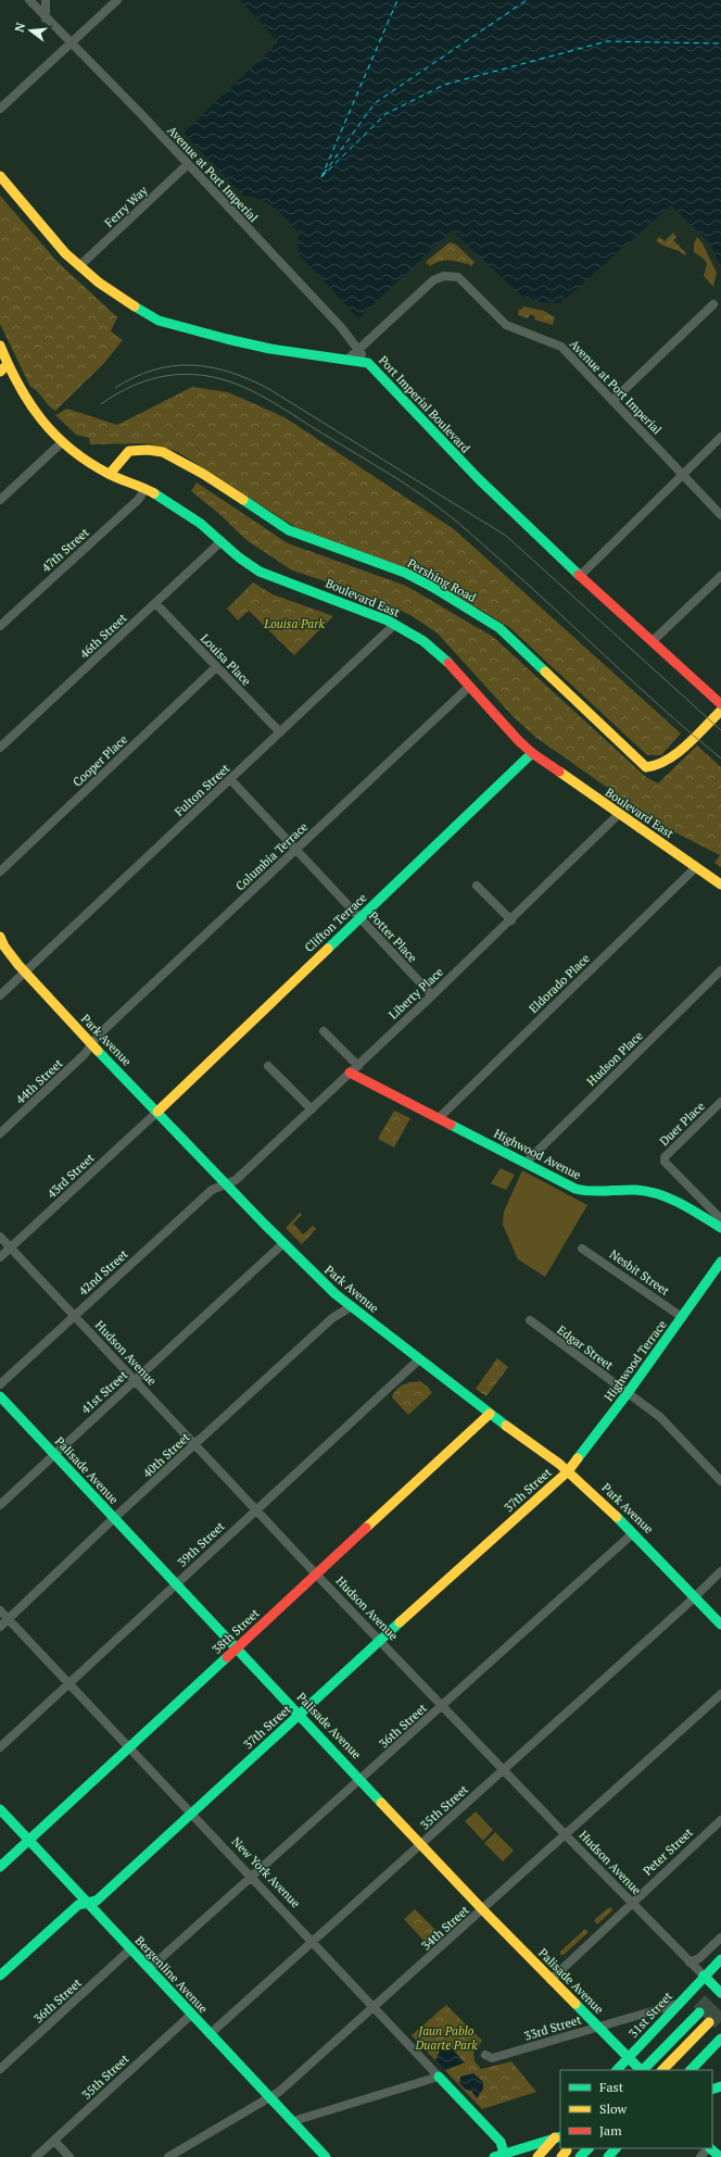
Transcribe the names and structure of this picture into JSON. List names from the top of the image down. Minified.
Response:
{"streets":{"main road":["Port Imperial Boulevard","Pershing Road","Boulevard East","Clifton Terrace","Park Avenue","Highwood Avenue","Hudson Avenue","Highwood Terrace","Palisade Avenue","37th Street","38th Street","New York Avenue","Bergenline Avenue","31st Street"],"street":["Avenue at Port Imperial","Ferry Way","47th Street","46th Street","Louisa Place","Cooper Place","Fulton Street","Columbia Terrace","Potter Place","Eldorado Place","Liberty Place","Hudson Place","44th Street","Duer Place","43rd Street","42nd Street","Nesbit Street","Edgar Street","41st Street","40th Street","39th Street","36th Street","35th Street","Peter Street","34th Street","33rd Street"]},"crossings":[["Avenue at Port Imperial","Ferry Way"],["Avenue at Port Imperial","Port Imperial Boulevard"],["Ferry Way","Port Imperial Boulevard"],["47th Street","Boulevard East"],["Pershing Road","Boulevard East"],["Boulevard East","46th Street"],["Boulevard East","Fulton Street"],["Boulevard East","Columbia Terrace"],["Boulevard East","Clifton Terrace"],["Boulevard East","Eldorado Place"],["Boulevard East","Liberty Place"],["46th Street","Louisa Place"],["Louisa Place","Cooper Place"],["Louisa Place","Fulton Street"],["Fulton Street","Potter Place"],["Fulton Street","Park Avenue"],["Columbia Terrace","Potter Place"],["Columbia Terrace","Park Avenue"],["Columbia Terrace","44th Street"],["Clifton Terrace","Potter Place"],["Clifton Terrace","Park Avenue"],["Clifton Terrace","43rd Street"],["Potter Place","Liberty Place"],["Eldorado Place","Highwood Avenue"],["Liberty Place","Park Avenue"],["Liberty Place","Highwood Avenue"],["Liberty Place","42nd Street"],["Park Avenue","44th Street"],["Park Avenue","43rd Street"],["Park Avenue","42nd Street"],["Park Avenue","Highwood Terrace"],["Park Avenue","41st Street"],["Park Avenue","40th Street"],["Park Avenue","37th Street"],["Park Avenue","39th Street"],["Park Avenue","38th Street"],["Park Avenue","36th Street"],["Park Avenue","35th Street"],["Hudson Place","Highwood Avenue"],["43rd Street","Hudson Avenue"],["42nd Street","Hudson Avenue"],["Nesbit Street","Highwood Terrace"],["Edgar Street","Highwood Terrace"],["Hudson Avenue","41st Street"],["Hudson Avenue","40th Street"],["Hudson Avenue","37th Street"],["Hudson Avenue","39th Street"],["Hudson Avenue","38th Street"],["Hudson Avenue","36th Street"],["Hudson Avenue","35th Street"],["Hudson Avenue","Peter Street"],["Hudson Avenue","34th Street"],["Hudson Avenue","31st Street"],["Highwood Terrace","37th Street"],["41st Street","Palisade Avenue"],["40th Street","Palisade Avenue"],["40th Street","New York Avenue"],["Palisade Avenue","37th Street"],["Palisade Avenue","39th Street"],["Palisade Avenue","38th Street"],["Palisade Avenue","36th Street"],["Palisade Avenue","35th Street"],["Palisade Avenue","Peter Street"],["Palisade Avenue","34th Street"],["Palisade Avenue","31st Street"],["Palisade Avenue","33rd Street"],["37th Street","New York Avenue"],["37th Street","Bergenline Avenue"],["39th Street","New York Avenue"],["38th Street","New York Avenue"],["38th Street","Bergenline Avenue"],["36th Street","New York Avenue"],["36th Street","Bergenline Avenue"],["35th Street","New York Avenue"],["35th Street","Bergenline Avenue"],["New York Avenue","34th Street"],["34th Street","Bergenline Avenue"],["31st Street","33rd Street"]],"parks":["Louisa Park","Jaun Pablo Duarte Park"],"legend":["Fast","Slow","Jam"],"north":"left"}
